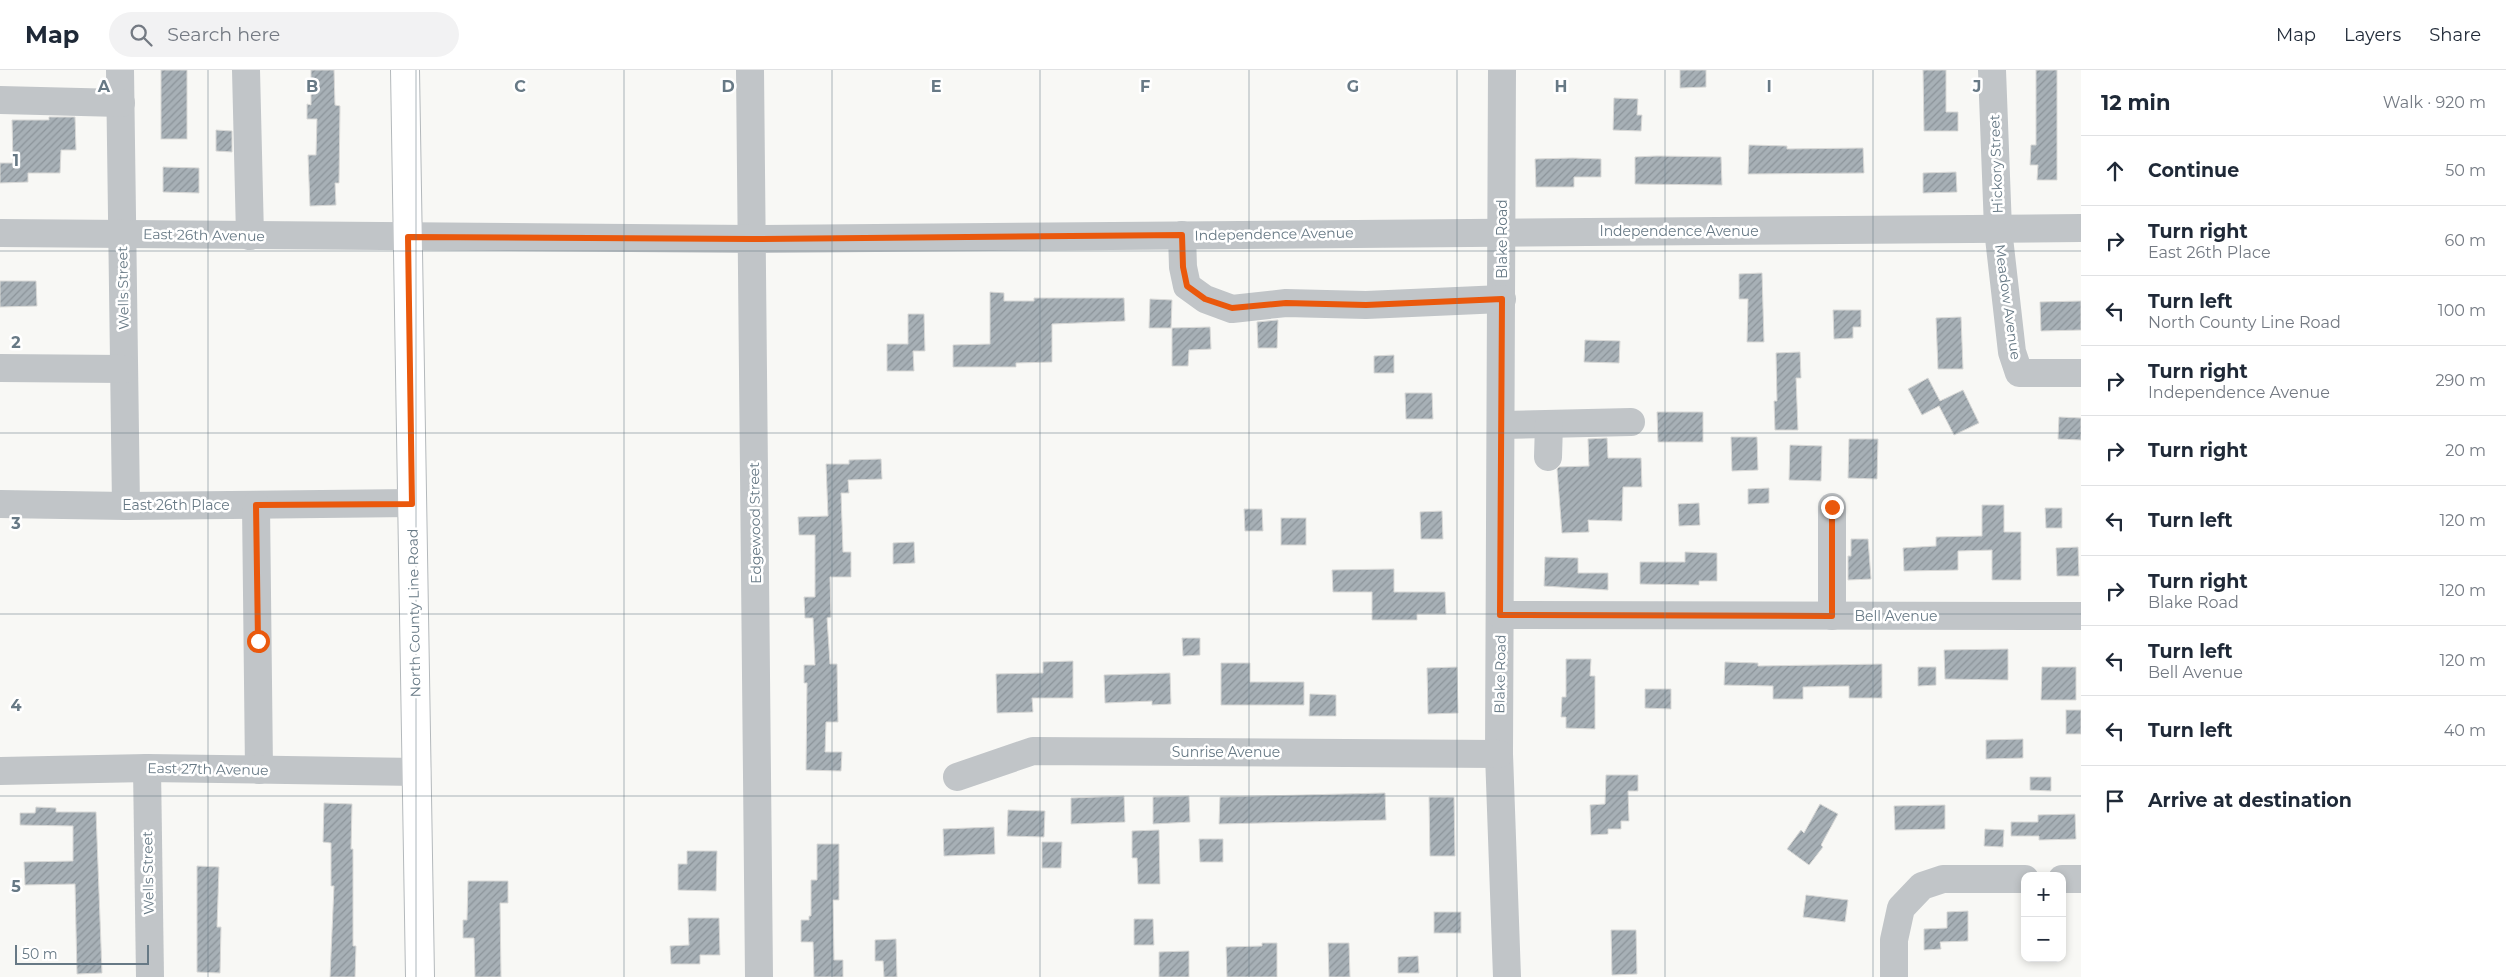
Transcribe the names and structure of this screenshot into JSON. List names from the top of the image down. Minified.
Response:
{"streets":{"main road":["North County Line Road"],"street":["Hickory Street","Independence Avenue","East 26th Avenue","Blake Road","Wells Street","Meadow Avenue","East 26th Place","Edgewood Street","Bell Avenue","Sunrise Avenue","East 27th Avenue"]},"crossings":[["Hickory Street","Independence Avenue"],["Hickory Street","Meadow Avenue"],["Independence Avenue","East 26th Avenue"],["Independence Avenue","Blake Road"],["Independence Avenue","Meadow Avenue"],["Independence Avenue","Edgewood Street"],["Independence Avenue","North County Line Road"],["East 26th Avenue","Wells Street"],["East 26th Avenue","North County Line Road"],["Blake Road","Bell Avenue"],["Blake Road","Sunrise Avenue"],["Wells Street","East 26th Place"],["Wells Street","East 27th Avenue"],["East 26th Place","North County Line Road"],["North County Line Road","East 27th Avenue"]],"scale_bar":"50 m","page":{"header":"Map","search":"Search here","nav":["Map","Layers","Share"],"heading":["12 min","Walk · 920 m"],"list":[["Continue","50 m"],["Turn right","East 26th Place","60 m"],["Turn left","North County Line Road","100 m"],["Turn right","Independence Avenue","290 m"],["Turn right","20 m"],["Turn left","120 m"],["Turn right","Blake Road","120 m"],["Turn left","Bell Avenue","120 m"],["Turn left","40 m"],"Arrive at destination"],"map_buttons":["+","−"],"scale":"50 m"},"grid":{"columns":["A","B","C","D","E","F","G","H","I","J"],"rows":["1","2","3","4","5"]}}
